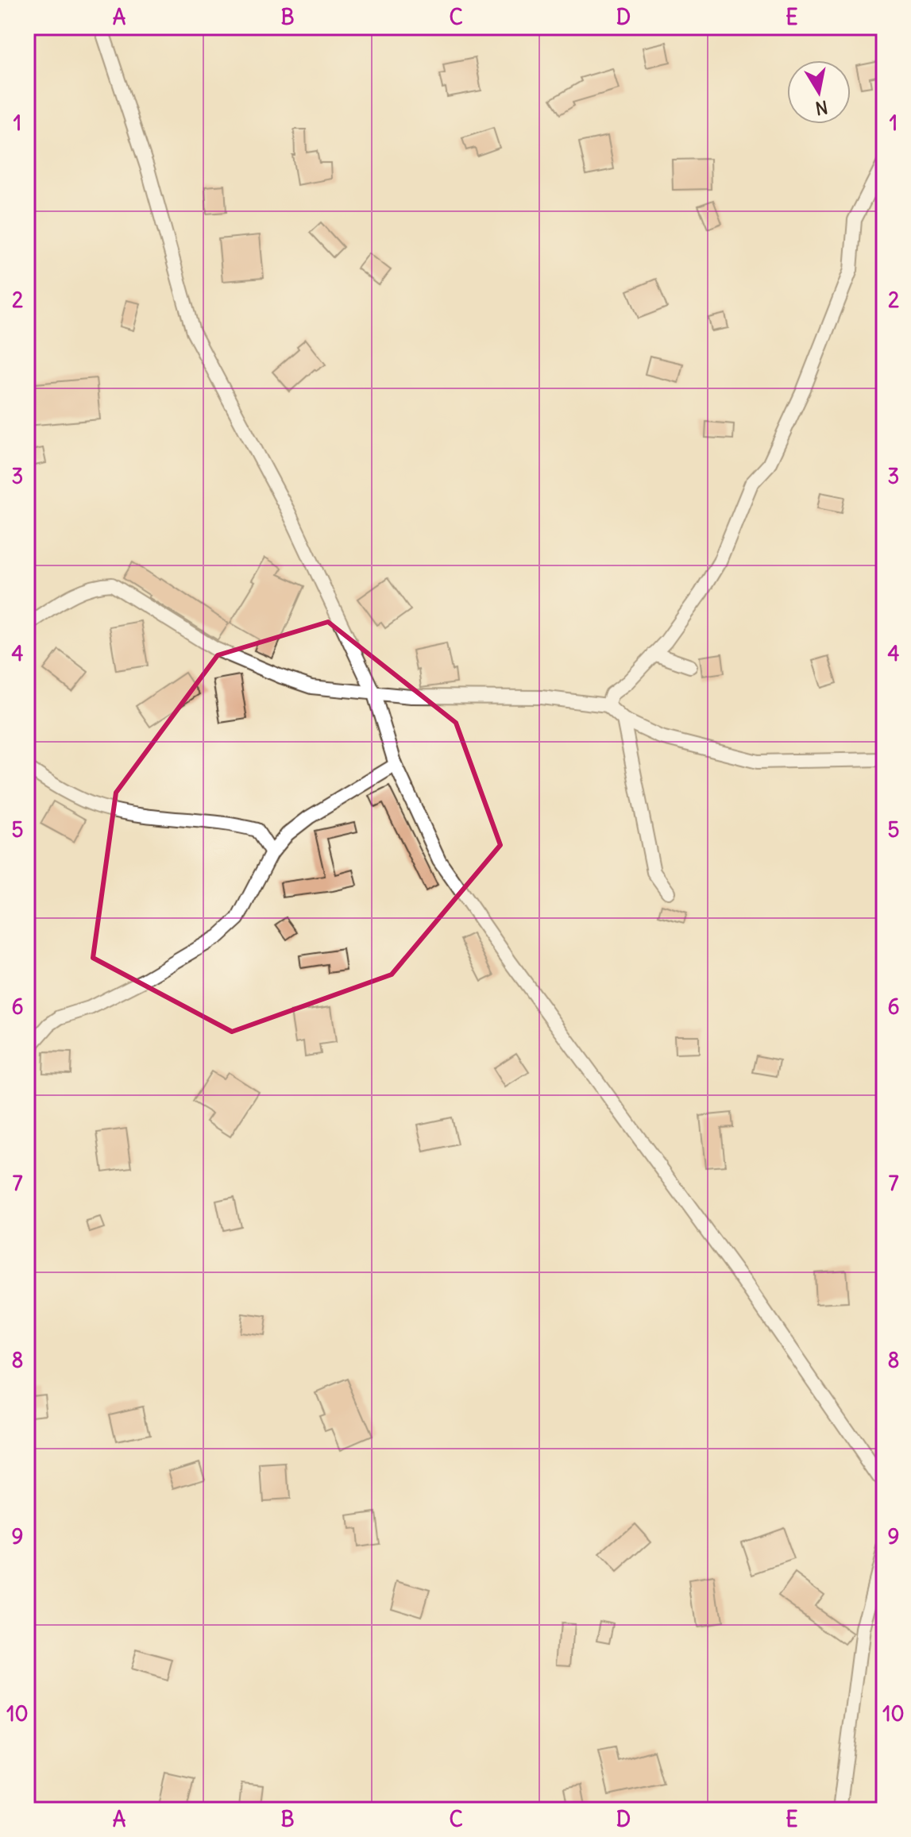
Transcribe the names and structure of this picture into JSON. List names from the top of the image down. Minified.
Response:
{"north":"bottom","grid":{"columns":["A","B","C","D","E"],"rows":["1","2","3","4","5","6","7","8","9","10"]}}
